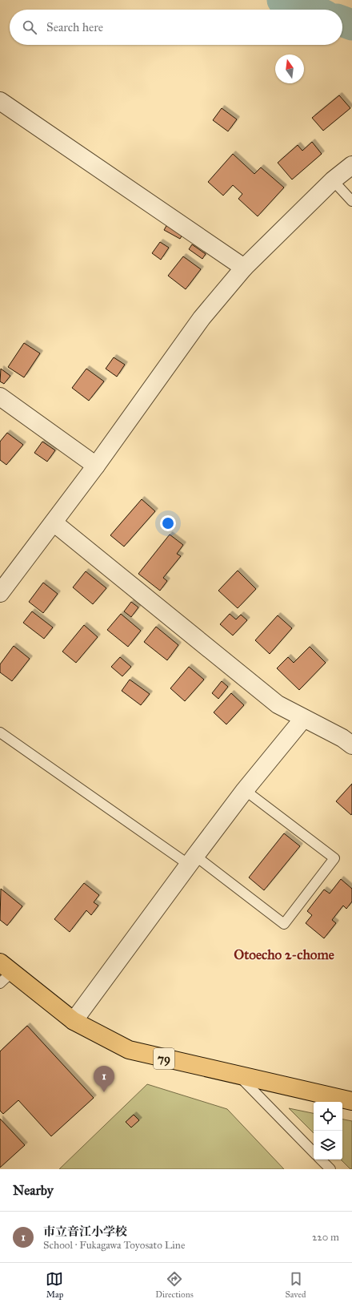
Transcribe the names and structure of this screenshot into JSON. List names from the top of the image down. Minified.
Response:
{"streets":{"main road":["79"]},"districts":["Otoecho 2-chome"],"north":"top","page":{"search":"Search here","pins":"1","heading":"Nearby","list":[{"mark":"1","name":"市立音江小学校","note":"School · Fukagawa Toyosato Line","value":"220 m"}],"nav":["Map","Directions","Saved"]}}
